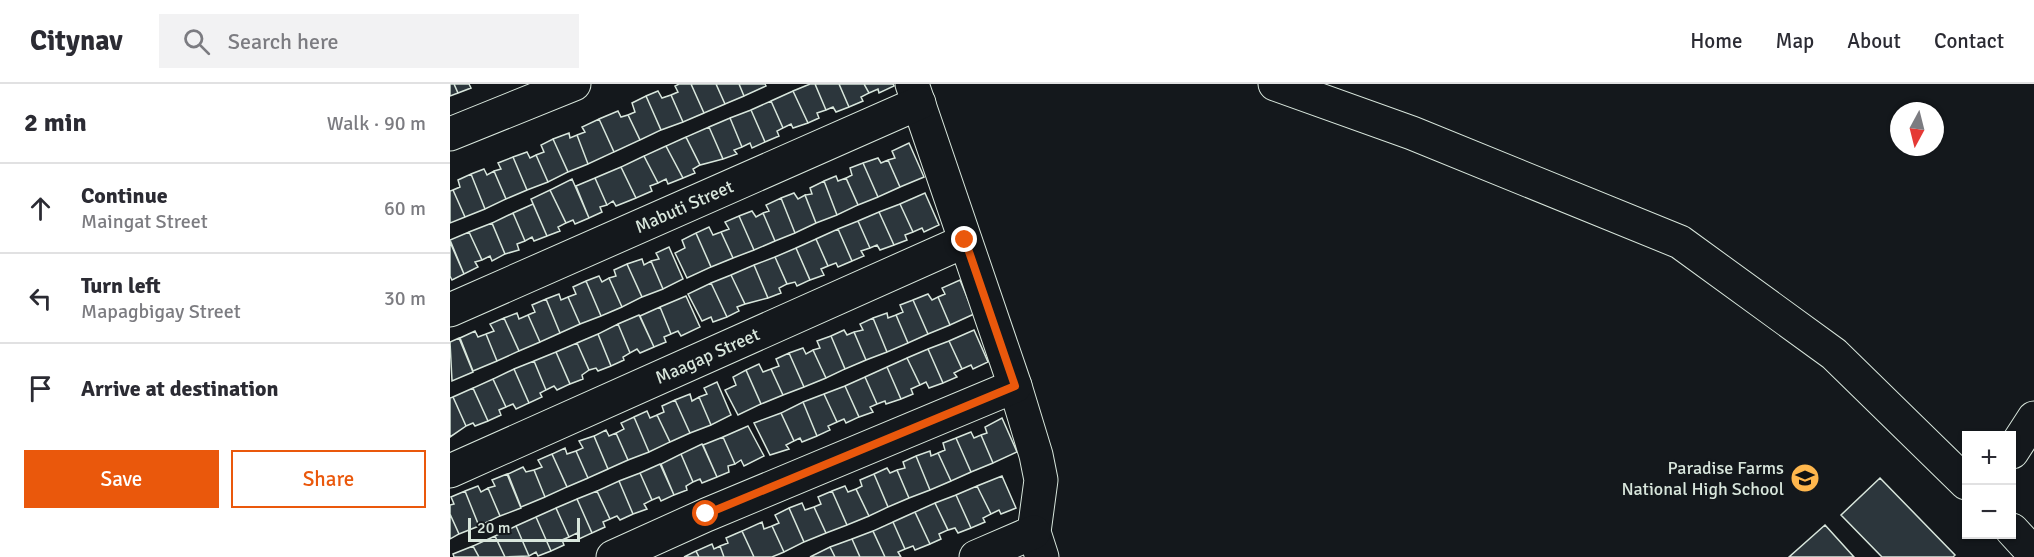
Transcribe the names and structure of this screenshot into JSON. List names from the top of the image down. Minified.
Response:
{"streets":{"street":["Mabuti Street","Maagap Street"]},"places":{"school or university":["Paradise Farms National High School"]},"scale_bar":"20 m","north":"bottom","page":{"header":"Citynav","search":"Search here","nav":["Home","Map","About","Contact"],"heading":["2 min","Walk · 90 m"],"list":[["Continue","Maingat Street","60 m"],["Turn left","Mapagbigay Street","30 m"],"Arrive at destination"],"map_buttons":["+","−"],"buttons":["Save","Share"],"scale":"20 m"}}
